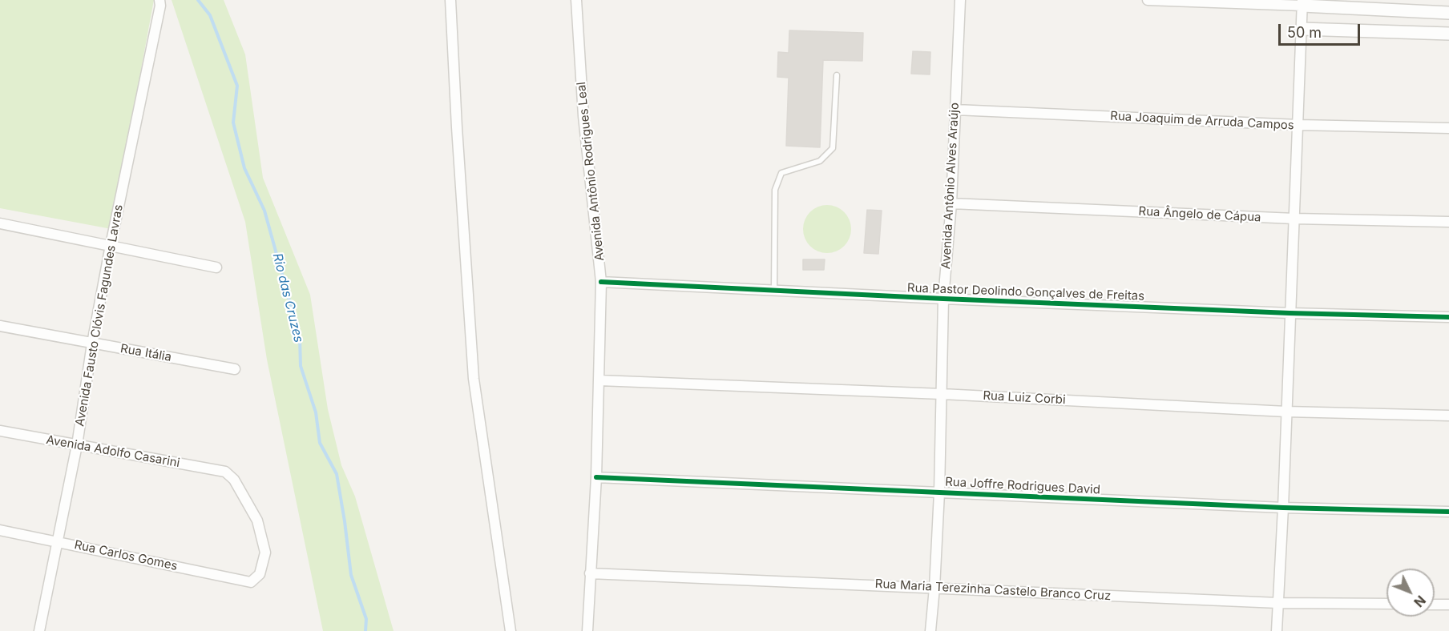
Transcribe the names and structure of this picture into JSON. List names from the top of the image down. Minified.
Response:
{"streets":{"street":["Rua Joaquim de Arruda Campos","Avenida Antônio Rodrigues Leal","Avenida Antônio Alves Araújo","Rua Ângelo de Cápua","Rua Pastor Deolindo Gonçalves de Freitas","Avenida Fausto Clóvis Fagundes Lavras","Rua Itália","Rua Luiz Corbi","Avenida Adolfo Casarini","Rua Joffre Rodrigues David","Rua Carlos Gomes","Rua Maria Terezinha Castelo Branco Cruz"]},"crossings":[["Rua Joaquim de Arruda Campos","Avenida Antônio Alves Araújo"],["Avenida Antônio Rodrigues Leal","Rua Pastor Deolindo Gonçalves de Freitas"],["Avenida Antônio Rodrigues Leal","Rua Luiz Corbi"],["Avenida Antônio Rodrigues Leal","Rua Joffre Rodrigues David"],["Avenida Antônio Rodrigues Leal","Rua Maria Terezinha Castelo Branco Cruz"],["Avenida Antônio Alves Araújo","Rua Ângelo de Cápua"],["Avenida Antônio Alves Araújo","Rua Pastor Deolindo Gonçalves de Freitas"],["Avenida Antônio Alves Araújo","Rua Luiz Corbi"],["Avenida Antônio Alves Araújo","Rua Joffre Rodrigues David"],["Avenida Antônio Alves Araújo","Rua Maria Terezinha Castelo Branco Cruz"],["Avenida Fausto Clóvis Fagundes Lavras","Rua Itália"],["Avenida Fausto Clóvis Fagundes Lavras","Avenida Adolfo Casarini"],["Avenida Fausto Clóvis Fagundes Lavras","Rua Carlos Gomes"],["Avenida Adolfo Casarini","Rua Carlos Gomes"]],"water":["Rio das Cruzes"],"scale_bar":"50 m","north":"bottom right"}
